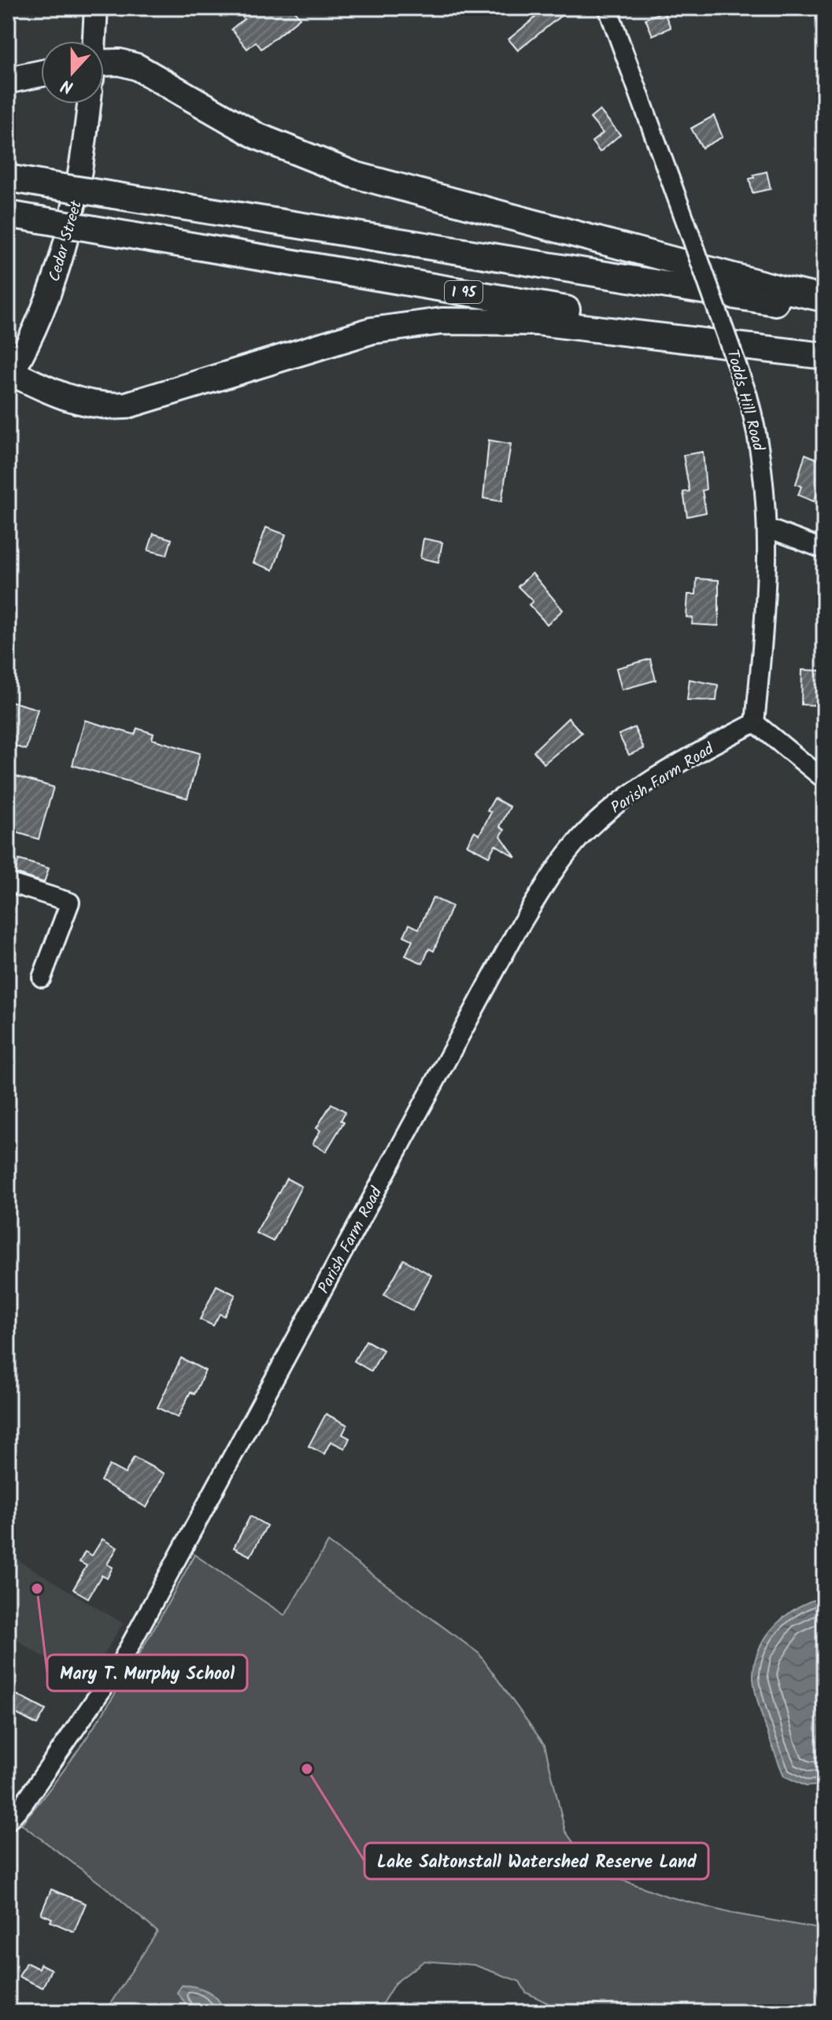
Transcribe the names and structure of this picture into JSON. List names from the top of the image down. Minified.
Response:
{"streets":{"highway":["I 95"],"main road":["Cedar Street"],"street":["Todds Hill Road","Parish Farm Road"]},"crossings":[["Todds Hill Road","Parish Farm Road"]],"places":["Mary T. Murphy School","Lake Saltonstall Watershed Reserve Land"],"north":"bottom"}
